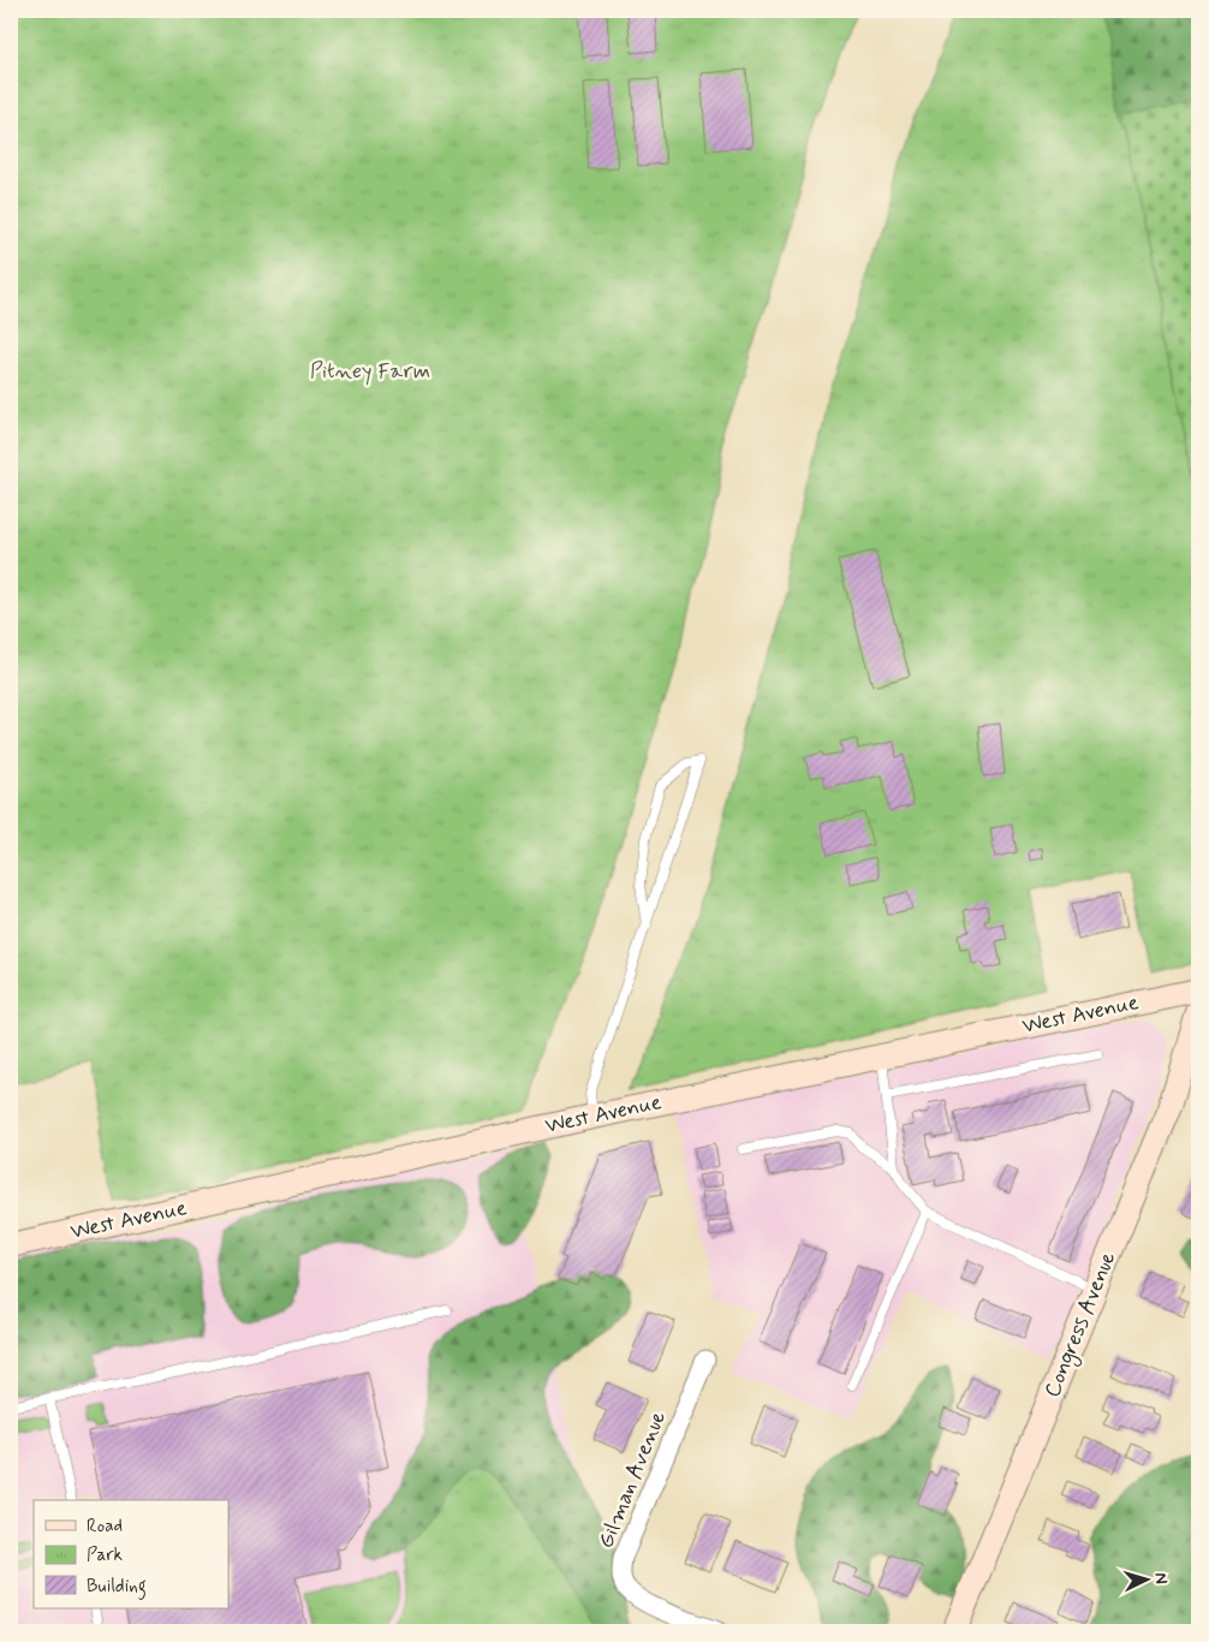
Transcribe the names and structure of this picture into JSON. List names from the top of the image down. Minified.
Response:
{"streets":{"street":["West Avenue","Congress Avenue","Gilman Avenue"]},"parks":["Pitney Farm"],"legend":["Road","Park","Building"],"north":"right"}
